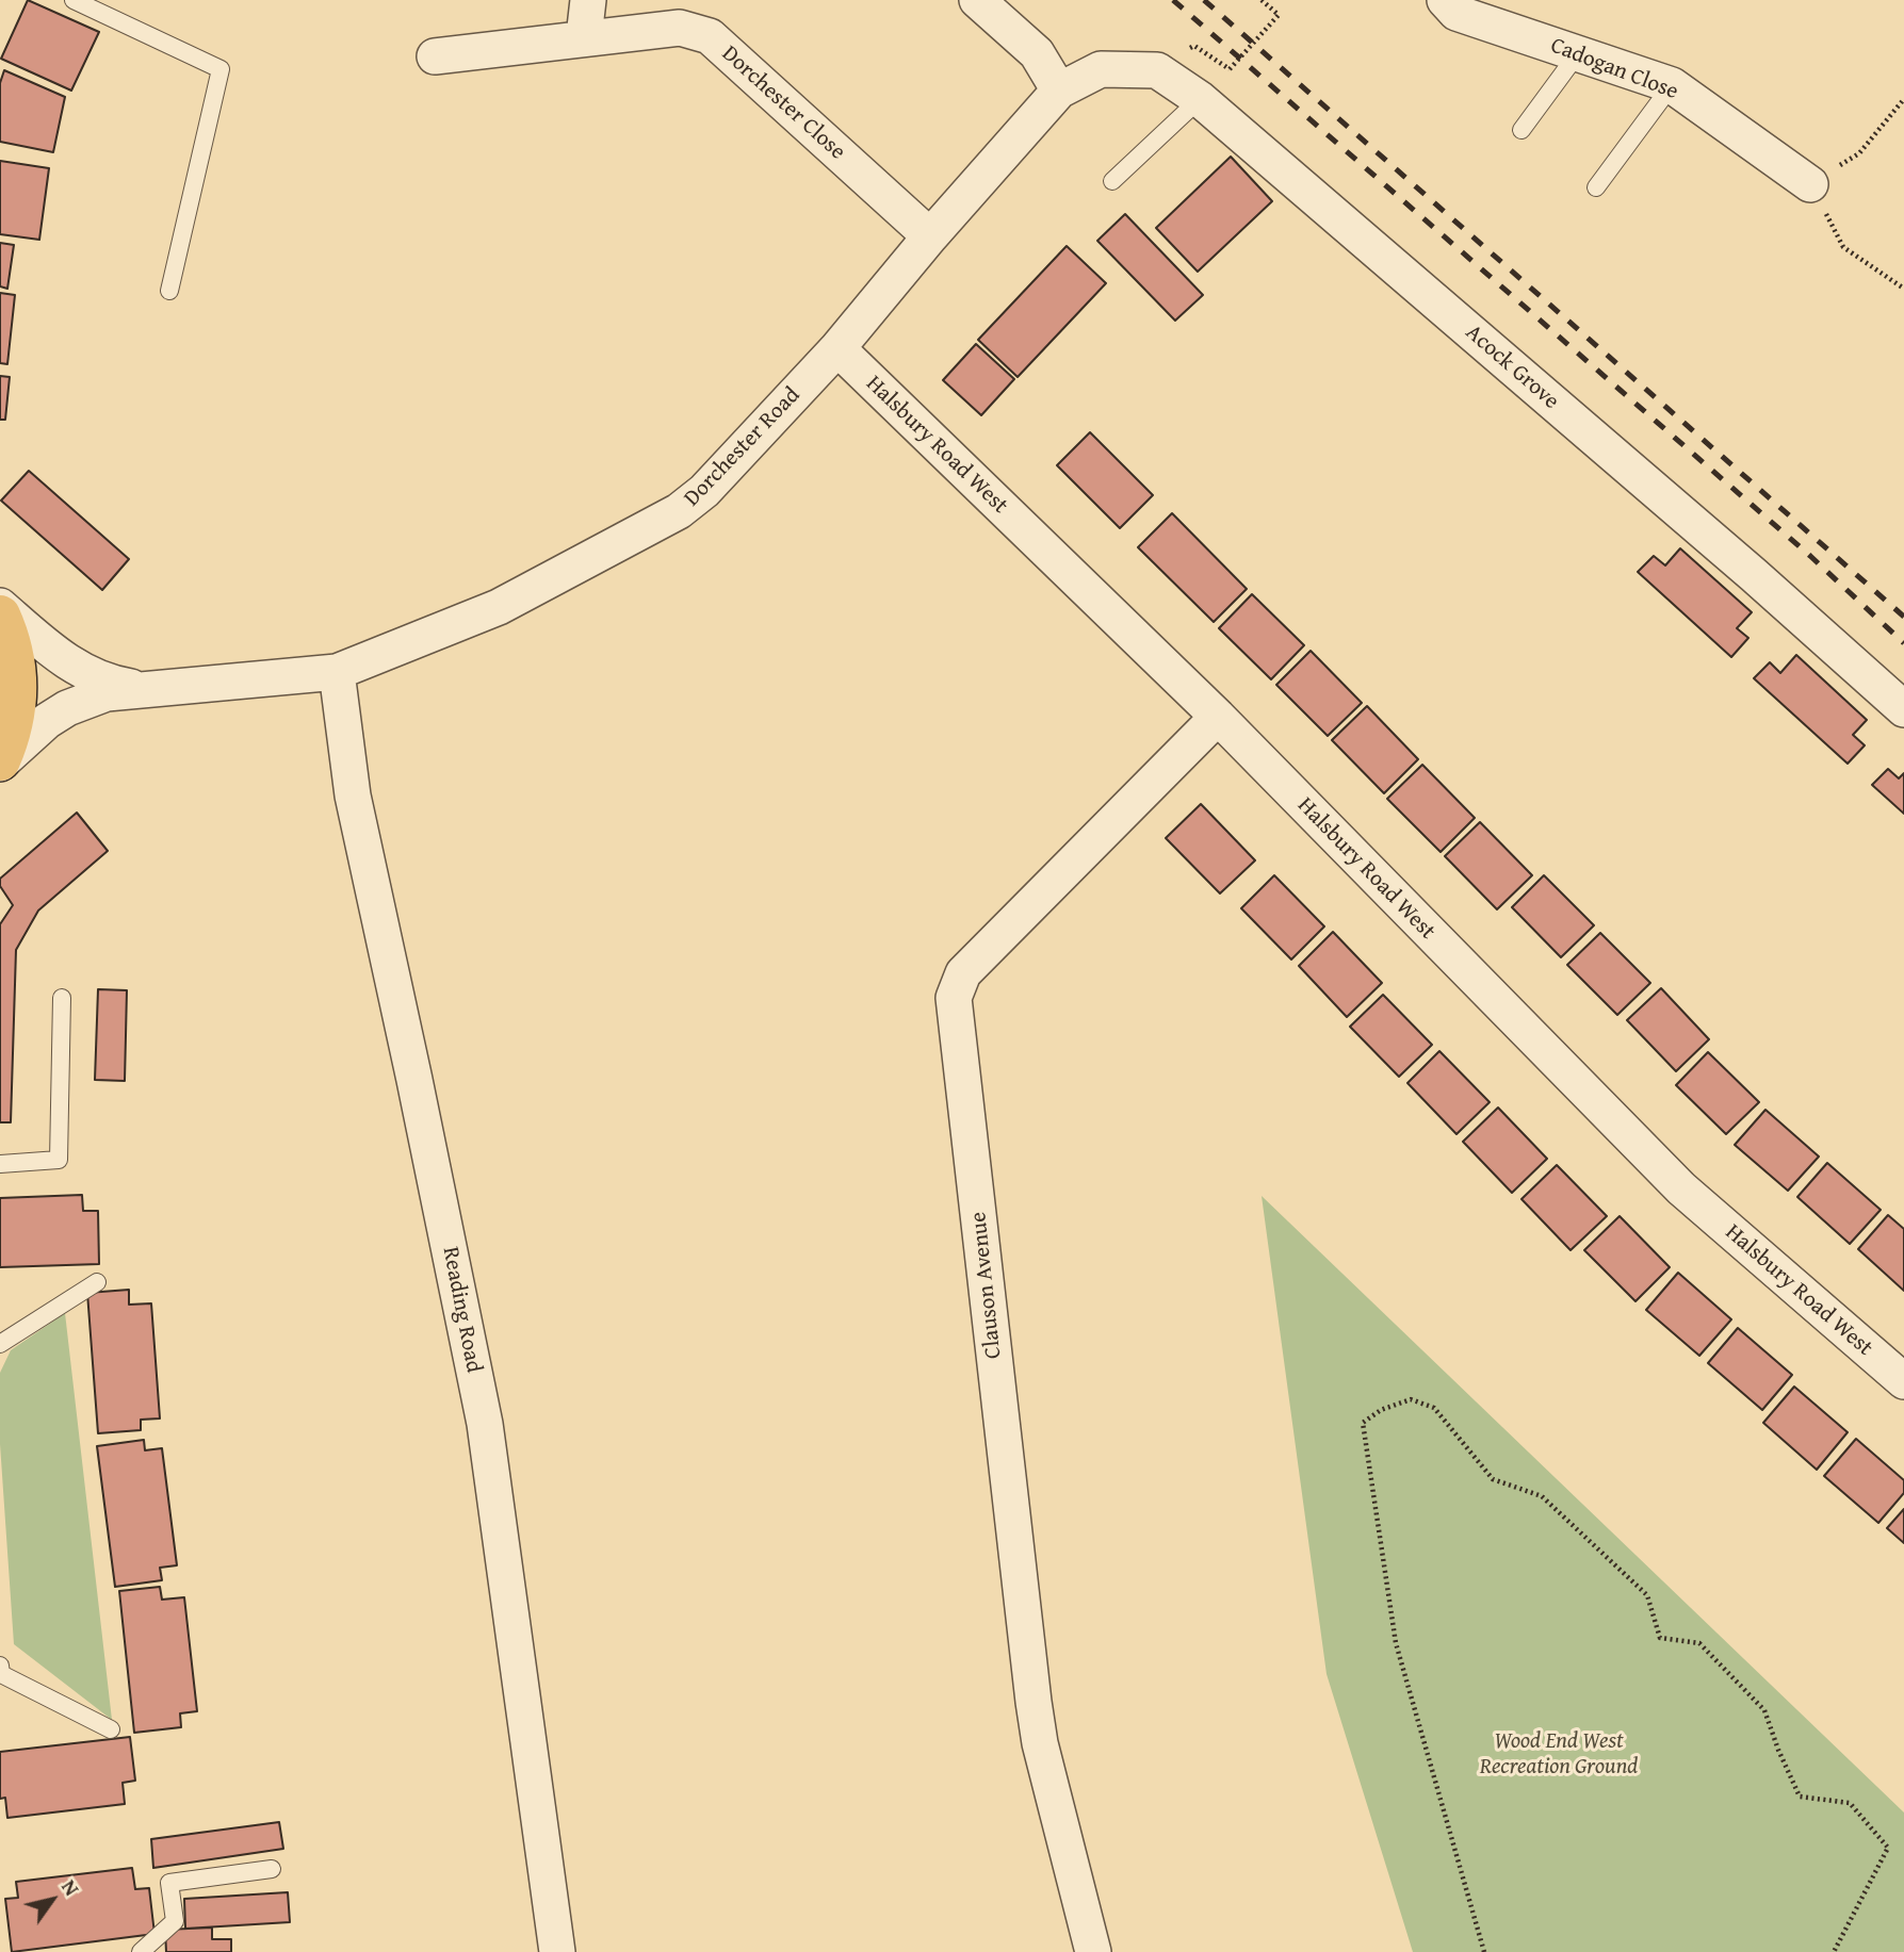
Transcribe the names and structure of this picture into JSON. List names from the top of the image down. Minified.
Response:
{"streets":{"street":["Cadogan Close","Dorchester Close","Acock Grove","Halsbury Road West","Dorchester Road","Clauson Avenue","Reading Road"]},"crossings":[["Dorchester Close","Dorchester Road"],["Acock Grove","Dorchester Road"],["Halsbury Road West","Dorchester Road"],["Halsbury Road West","Clauson Avenue"],["Dorchester Road","Reading Road"]],"parks":["Wood End West Recreation Ground"],"north":"top right"}
